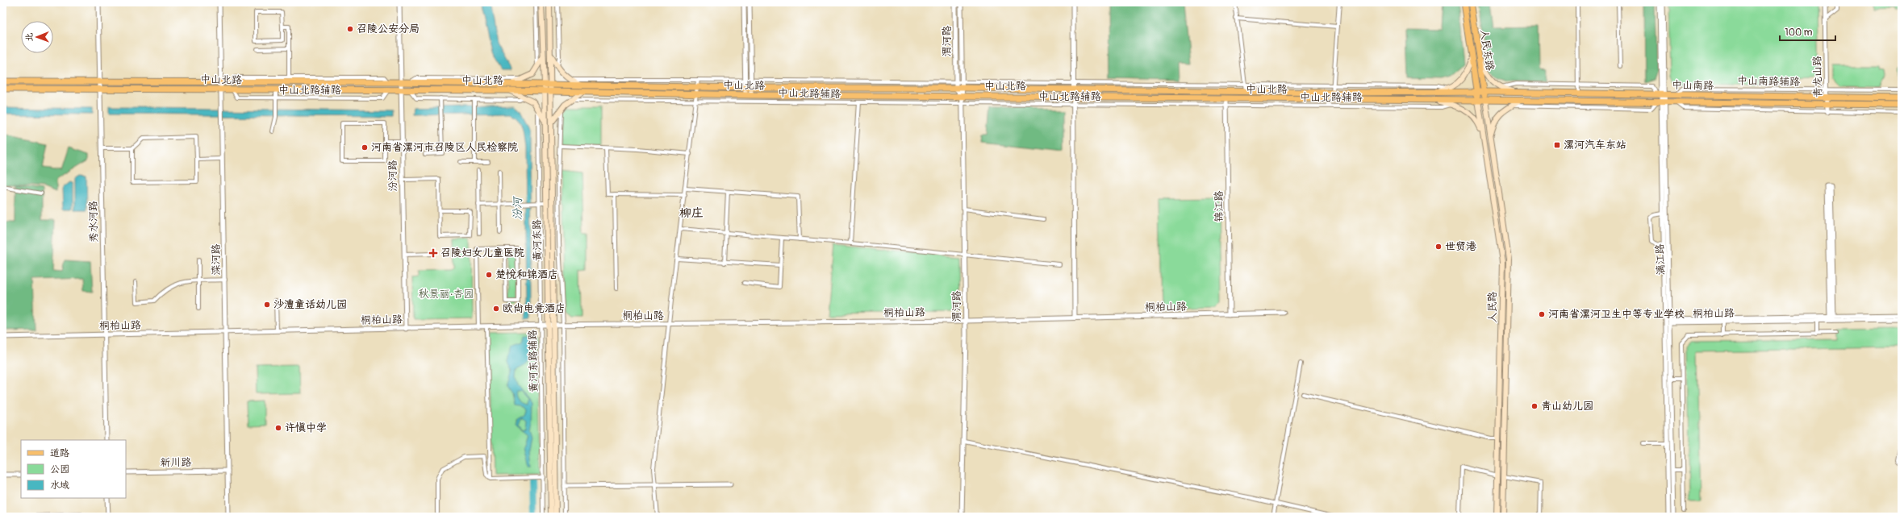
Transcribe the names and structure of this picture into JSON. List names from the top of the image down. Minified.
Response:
{"streets":{"main road":["人民东路","中山北路","中山南路","黄河东路","人民路"],"street":["渭河路","青龙山路","中山南路辅路","中山北路辅路","汾河路","锦江路","秀水河路","滦河路","漓江路","桐柏山路","黄河东路辅路","新川路"]},"crossings":[["渭河路","中山北路"],["渭河路","中山北路辅路"],["渭河路","桐柏山路"],["人民东路","中山北路"],["人民东路","中山南路"],["人民东路","人民路"],["青龙山路","中山南路辅路"],["青龙山路","中山南路"],["中山北路","中山南路"],["中山北路","中山北路辅路"],["中山北路","汾河路"],["中山北路","锦江路"],["中山北路","秀水河路"],["中山北路","黄河东路"],["中山北路","滦河路"],["中山北路","人民路"],["中山南路辅路","中山南路"],["中山南路","漓江路"],["中山南路","人民路"],["中山北路辅路","锦江路"],["汾河路","桐柏山路"],["锦江路","桐柏山路"],["秀水河路","桐柏山路"],["黄河东路","桐柏山路"],["滦河路","桐柏山路"],["滦河路","新川路"],["漓江路","桐柏山路"],["桐柏山路","黄河东路辅路"]],"districts":["柳庄"],"water":["汾河"],"parks":["秋景丽·杏园"],"places":{"other":["召陵公安分局","河南省漯河市召陵区人民检察院","世贸港","楚悦和锦酒店","沙澧童话幼儿园","欧尚电竞酒店","河南省漯河卫生中等专业学校","青山幼儿园","许慎中学"],"transit":["漯河汽车东站"],"health":["召陵妇女儿童医院"]},"legend":["道路","公园","水域"],"scale_bar":"100 m","north":"left"}
